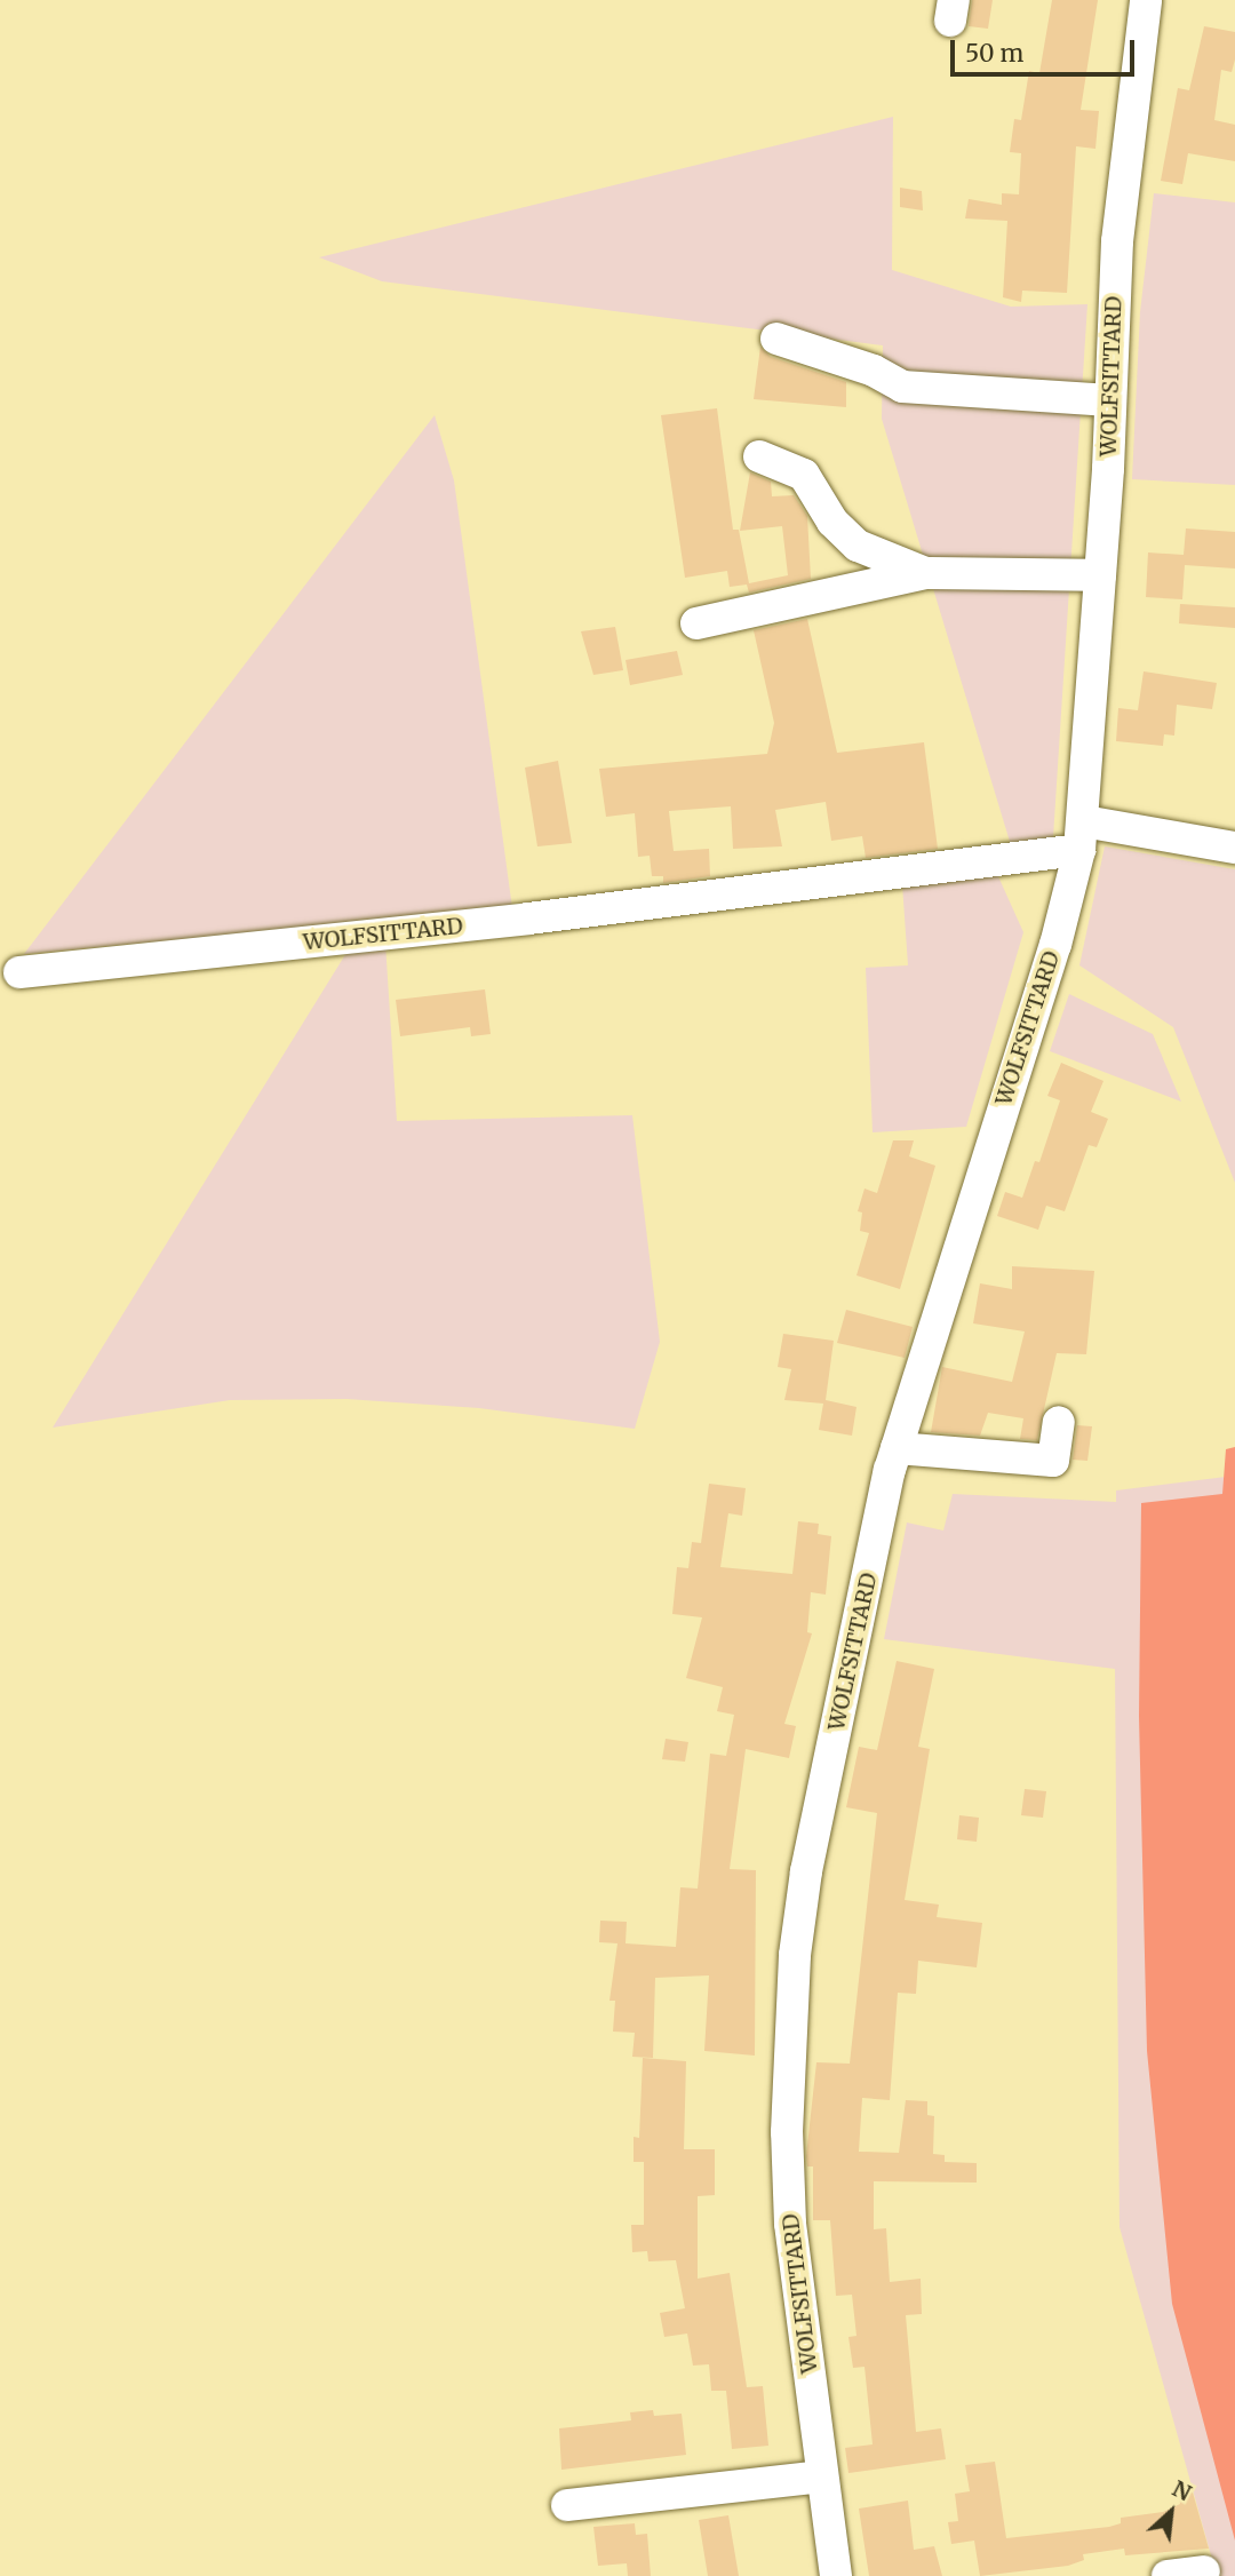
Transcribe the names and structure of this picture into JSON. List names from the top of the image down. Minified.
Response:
{"streets":{"street":["WOLFSITTARD"]},"scale_bar":"50 m","north":"top right"}
